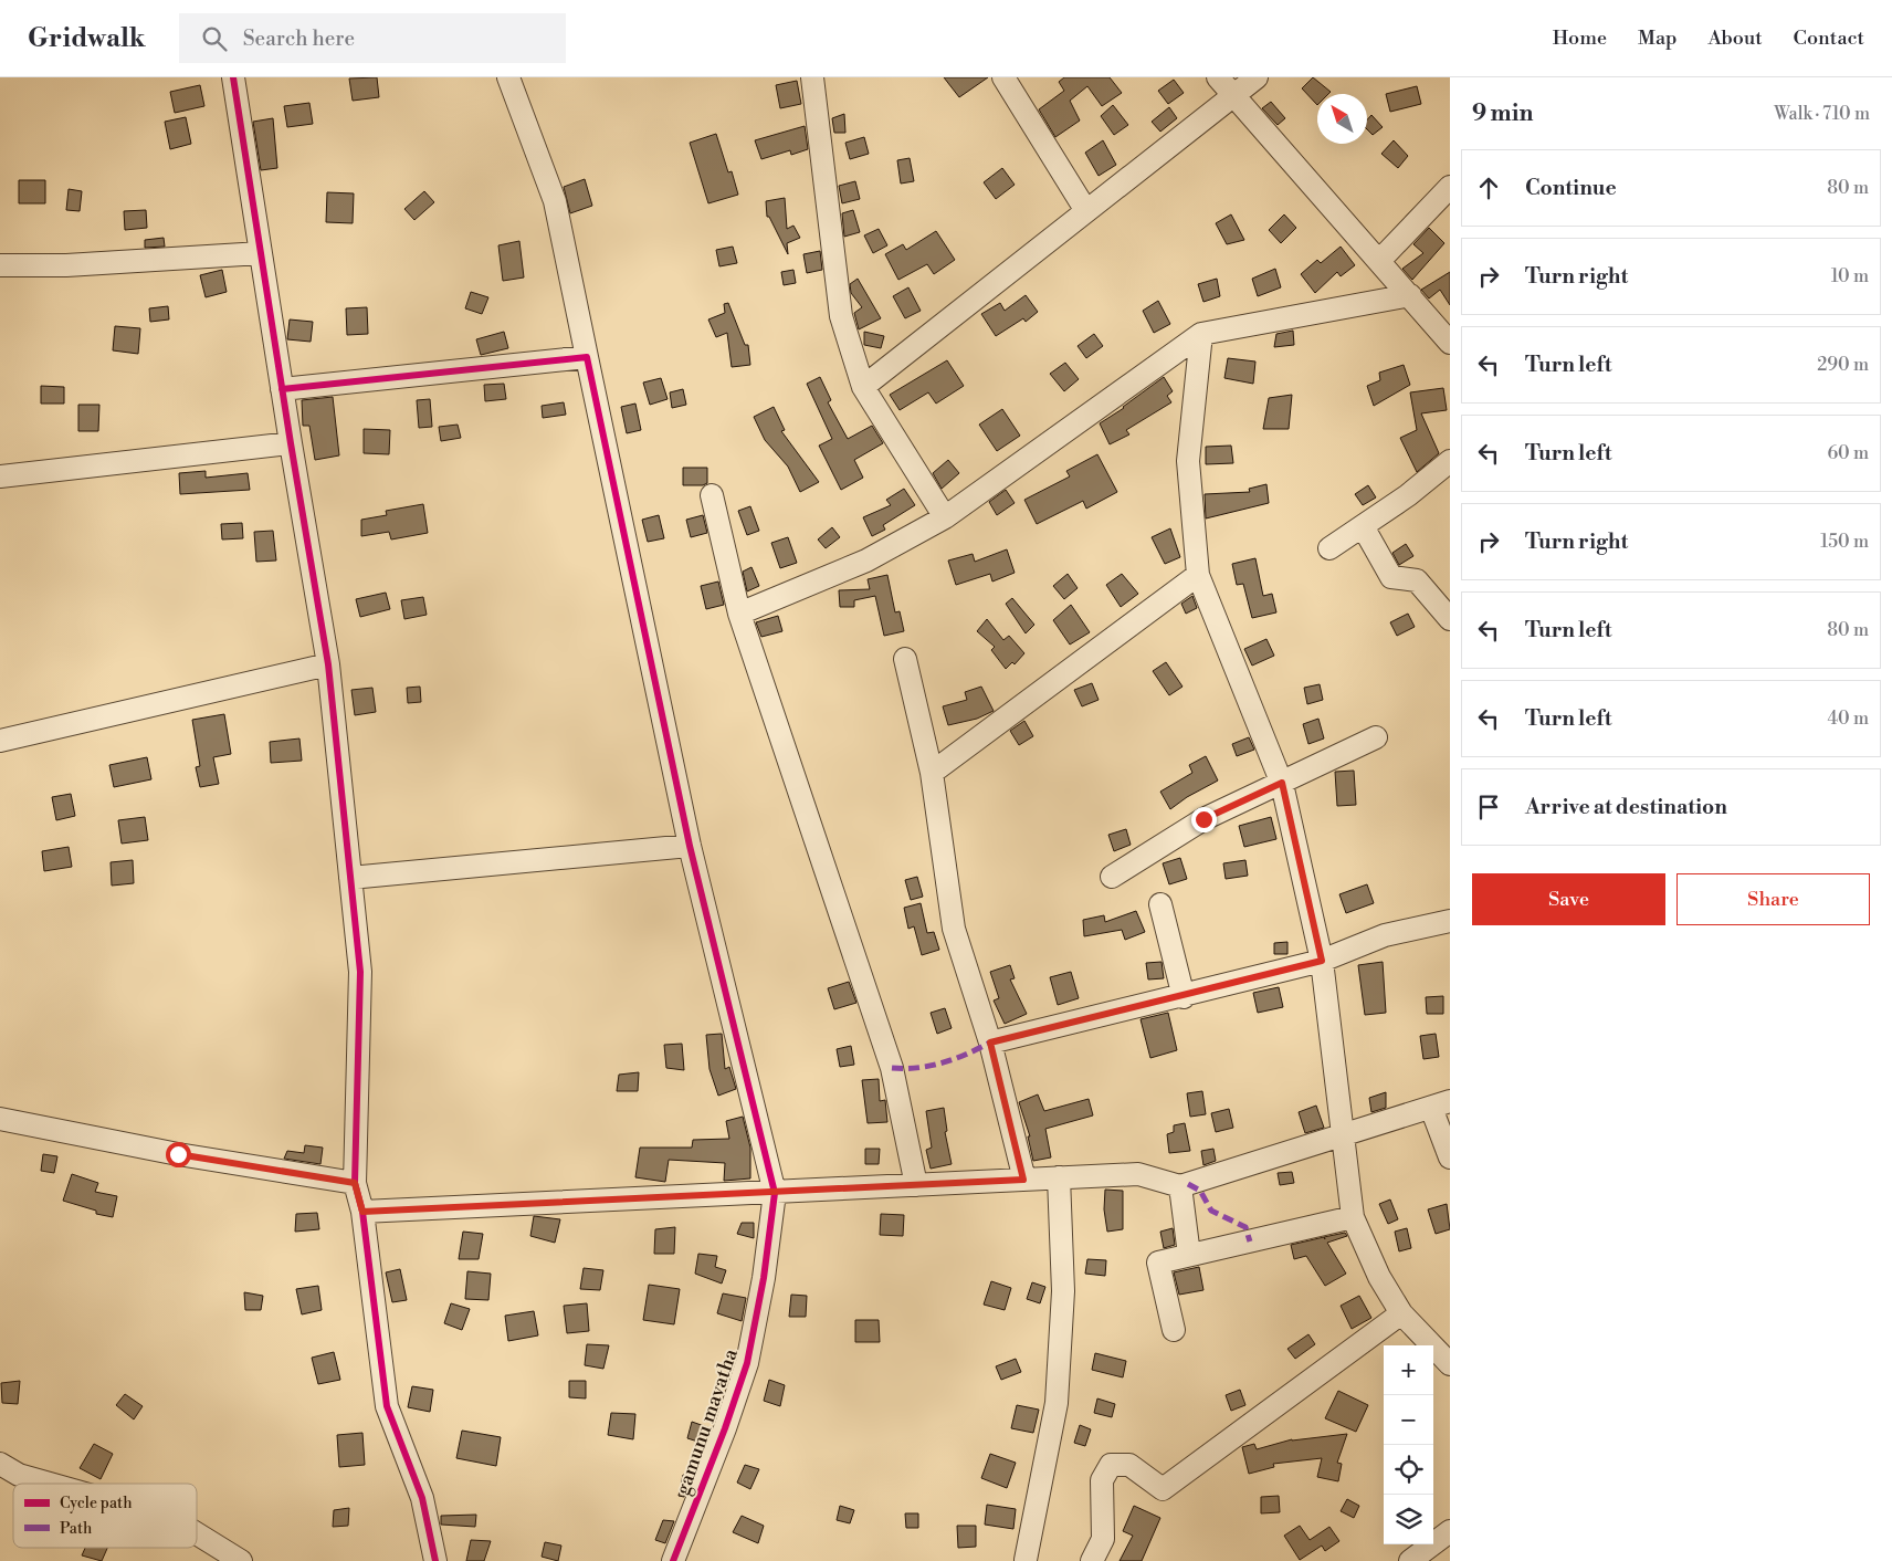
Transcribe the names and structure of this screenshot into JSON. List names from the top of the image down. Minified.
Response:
{"streets":{"street":["gamunu mavatha"]},"legend":["Cycle path","Path"],"north":"top left","page":{"header":"Gridwalk","search":"Search here","nav":["Home","Map","About","Contact"],"heading":["9 min","Walk · 710 m"],"list":[["Continue","80 m"],["Turn right","10 m"],["Turn left","290 m"],["Turn left","60 m"],["Turn right","150 m"],["Turn left","80 m"],["Turn left","40 m"],"Arrive at destination"],"buttons":["Save","Share"],"map_buttons":["+","−"]}}
